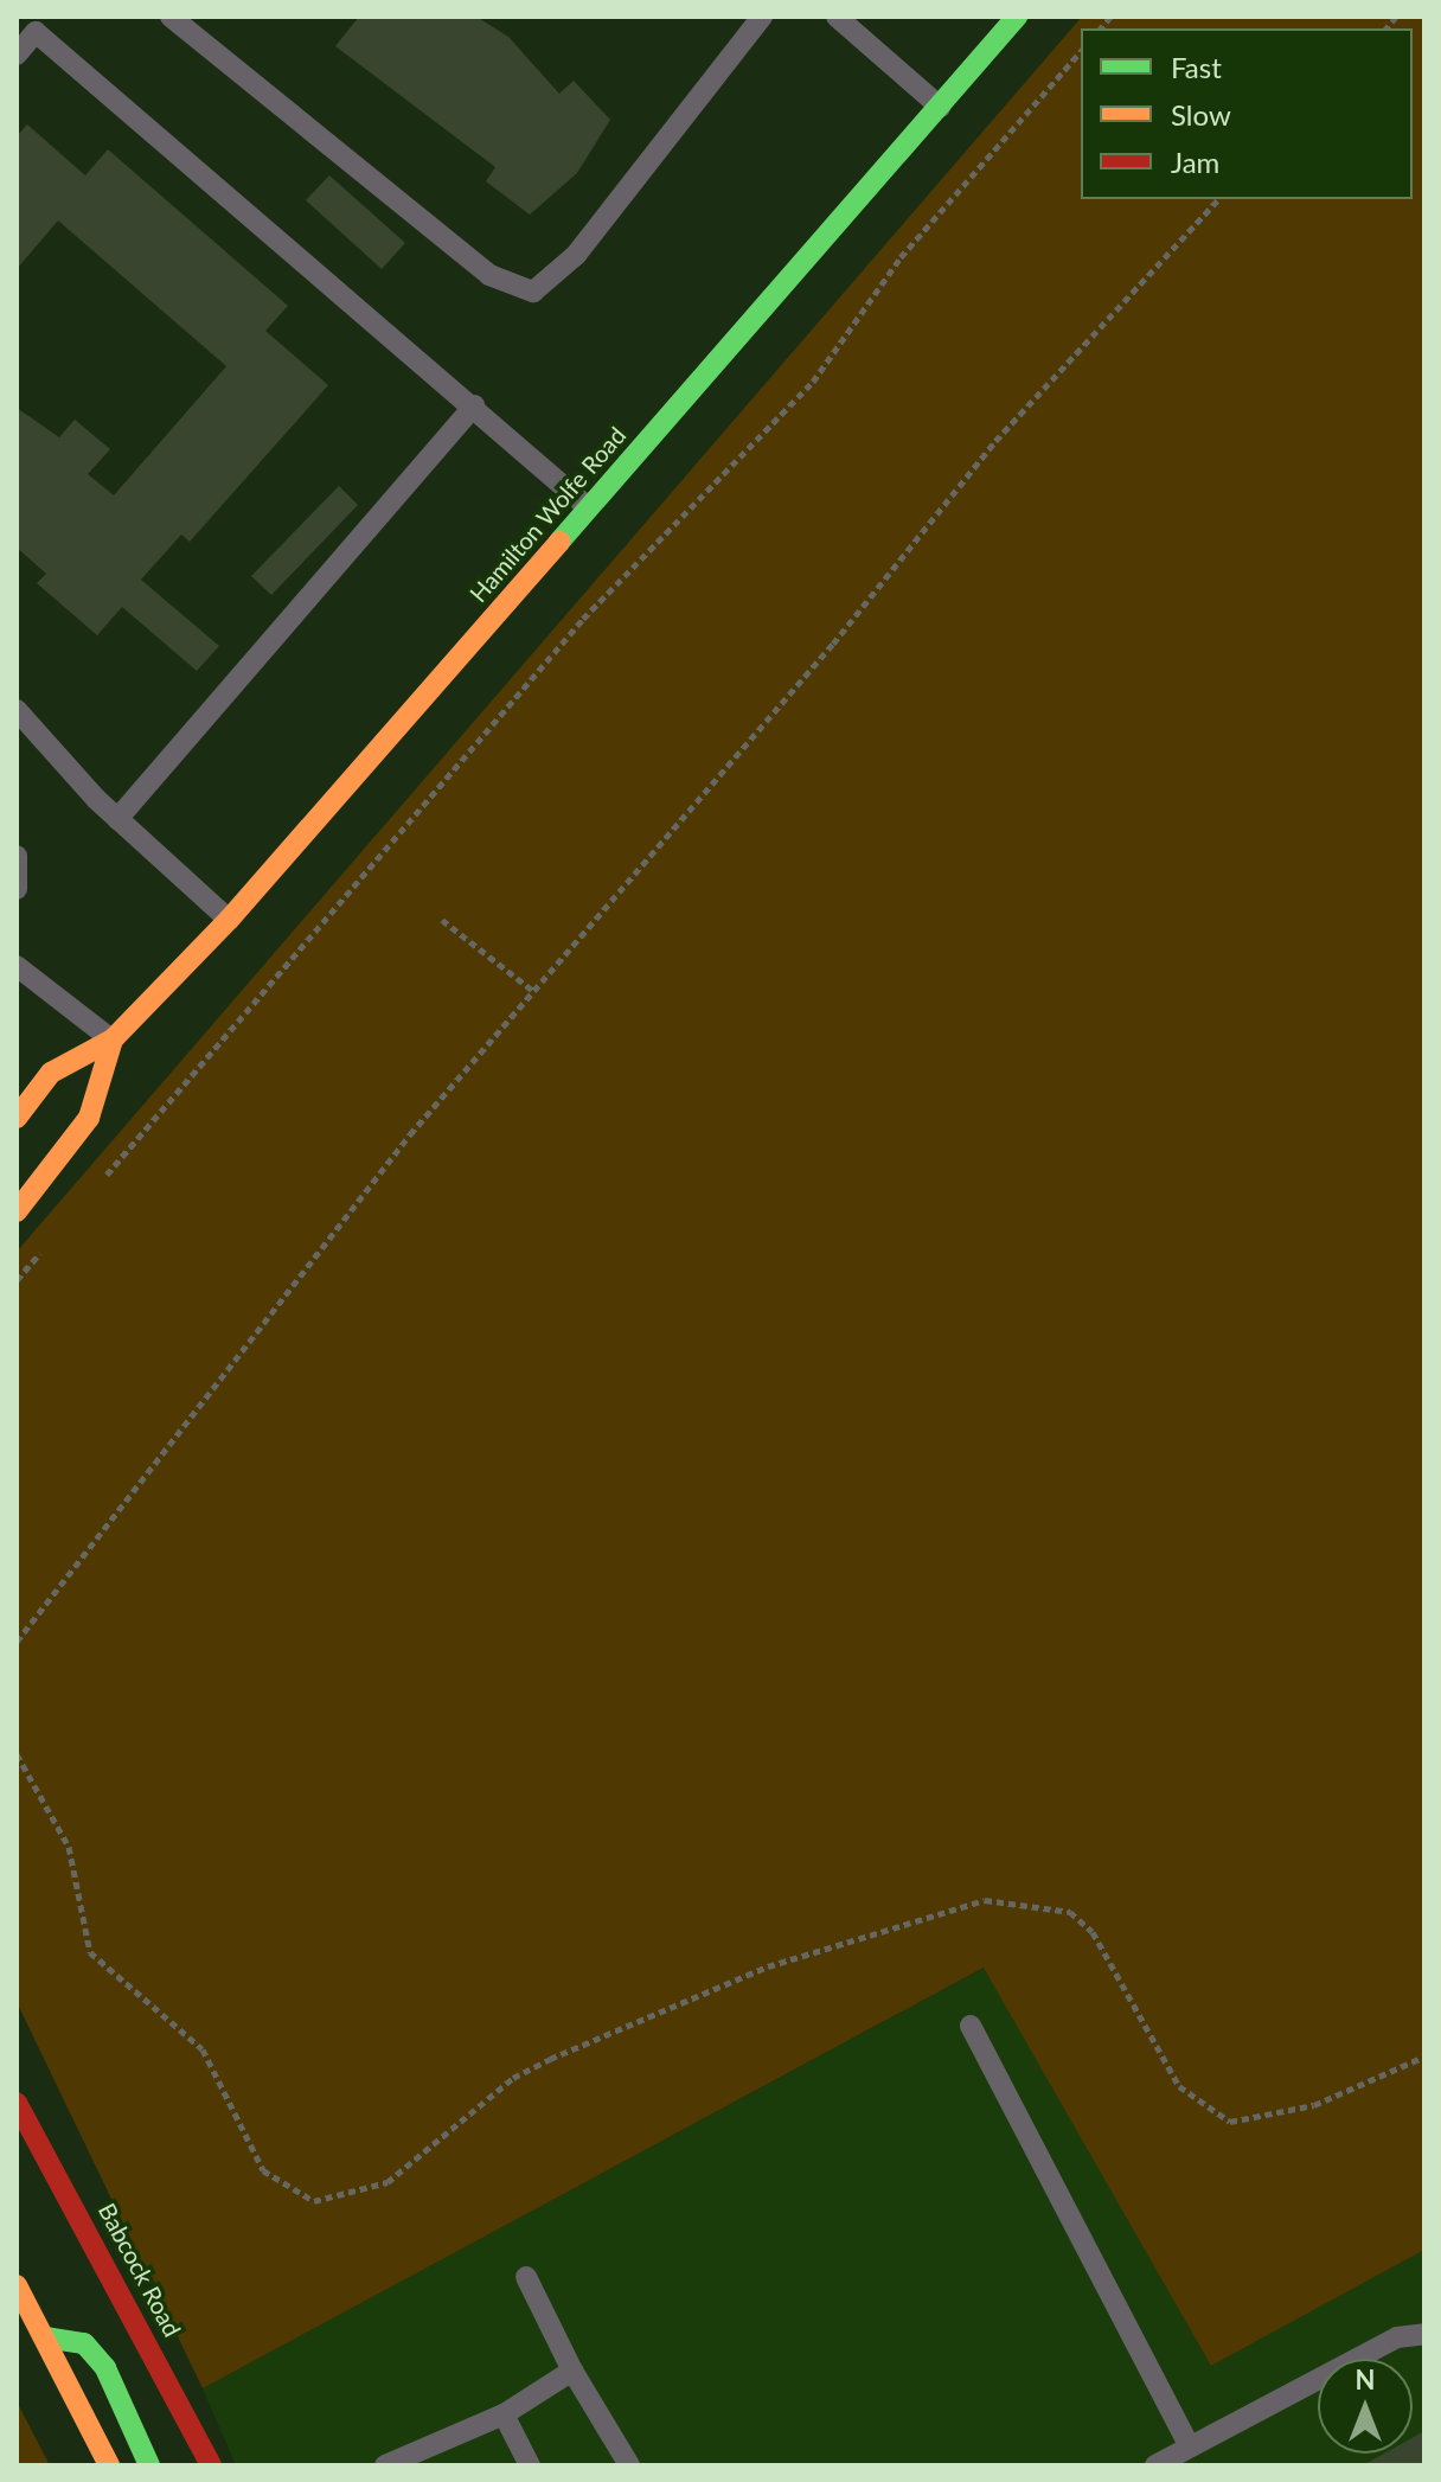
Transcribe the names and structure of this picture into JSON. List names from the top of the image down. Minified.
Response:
{"streets":{"street":["Hamilton Wolfe Road","Babcock Road"]},"legend":["Fast","Slow","Jam"],"north":"top"}
